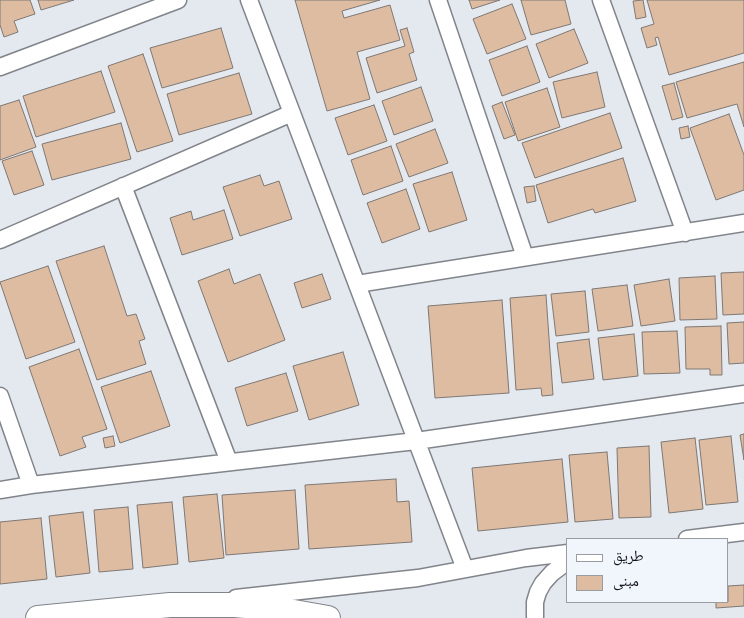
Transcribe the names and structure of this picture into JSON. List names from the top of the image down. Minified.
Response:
{"legend":["طريق","مبنى"]}
